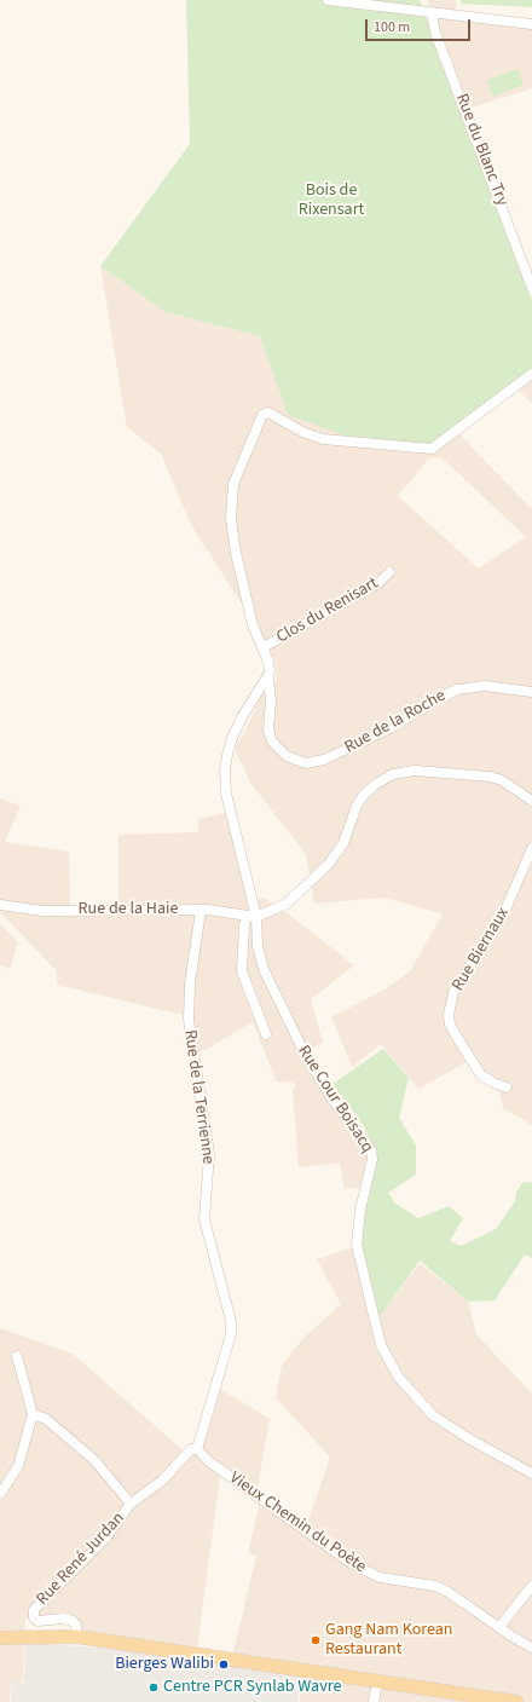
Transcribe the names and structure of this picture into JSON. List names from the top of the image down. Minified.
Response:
{"streets":{"street":["Rue du Blanc Try","Clos du Renisart","Rue de la Roche","Rue de la Haie","Rue Biernaux","Rue de la Terrienne","Rue Cour Boisacq","Vieux Chemin du Poète","Rue René Jurdan"]},"crossings":[["Clos du Renisart","Rue de la Roche"],["Rue de la Haie","Rue de la Terrienne"],["Rue de la Haie","Rue Cour Boisacq"],["Rue de la Terrienne","Vieux Chemin du Poète"],["Rue de la Terrienne","Rue René Jurdan"],["Vieux Chemin du Poète","Rue René Jurdan"]],"parks":["Bois de Rixensart"],"places":["Gang Nam Korean Restaurant","Bierges Walibi","Centre PCR Synlab Wavre"],"scale_bar":"100 m"}
